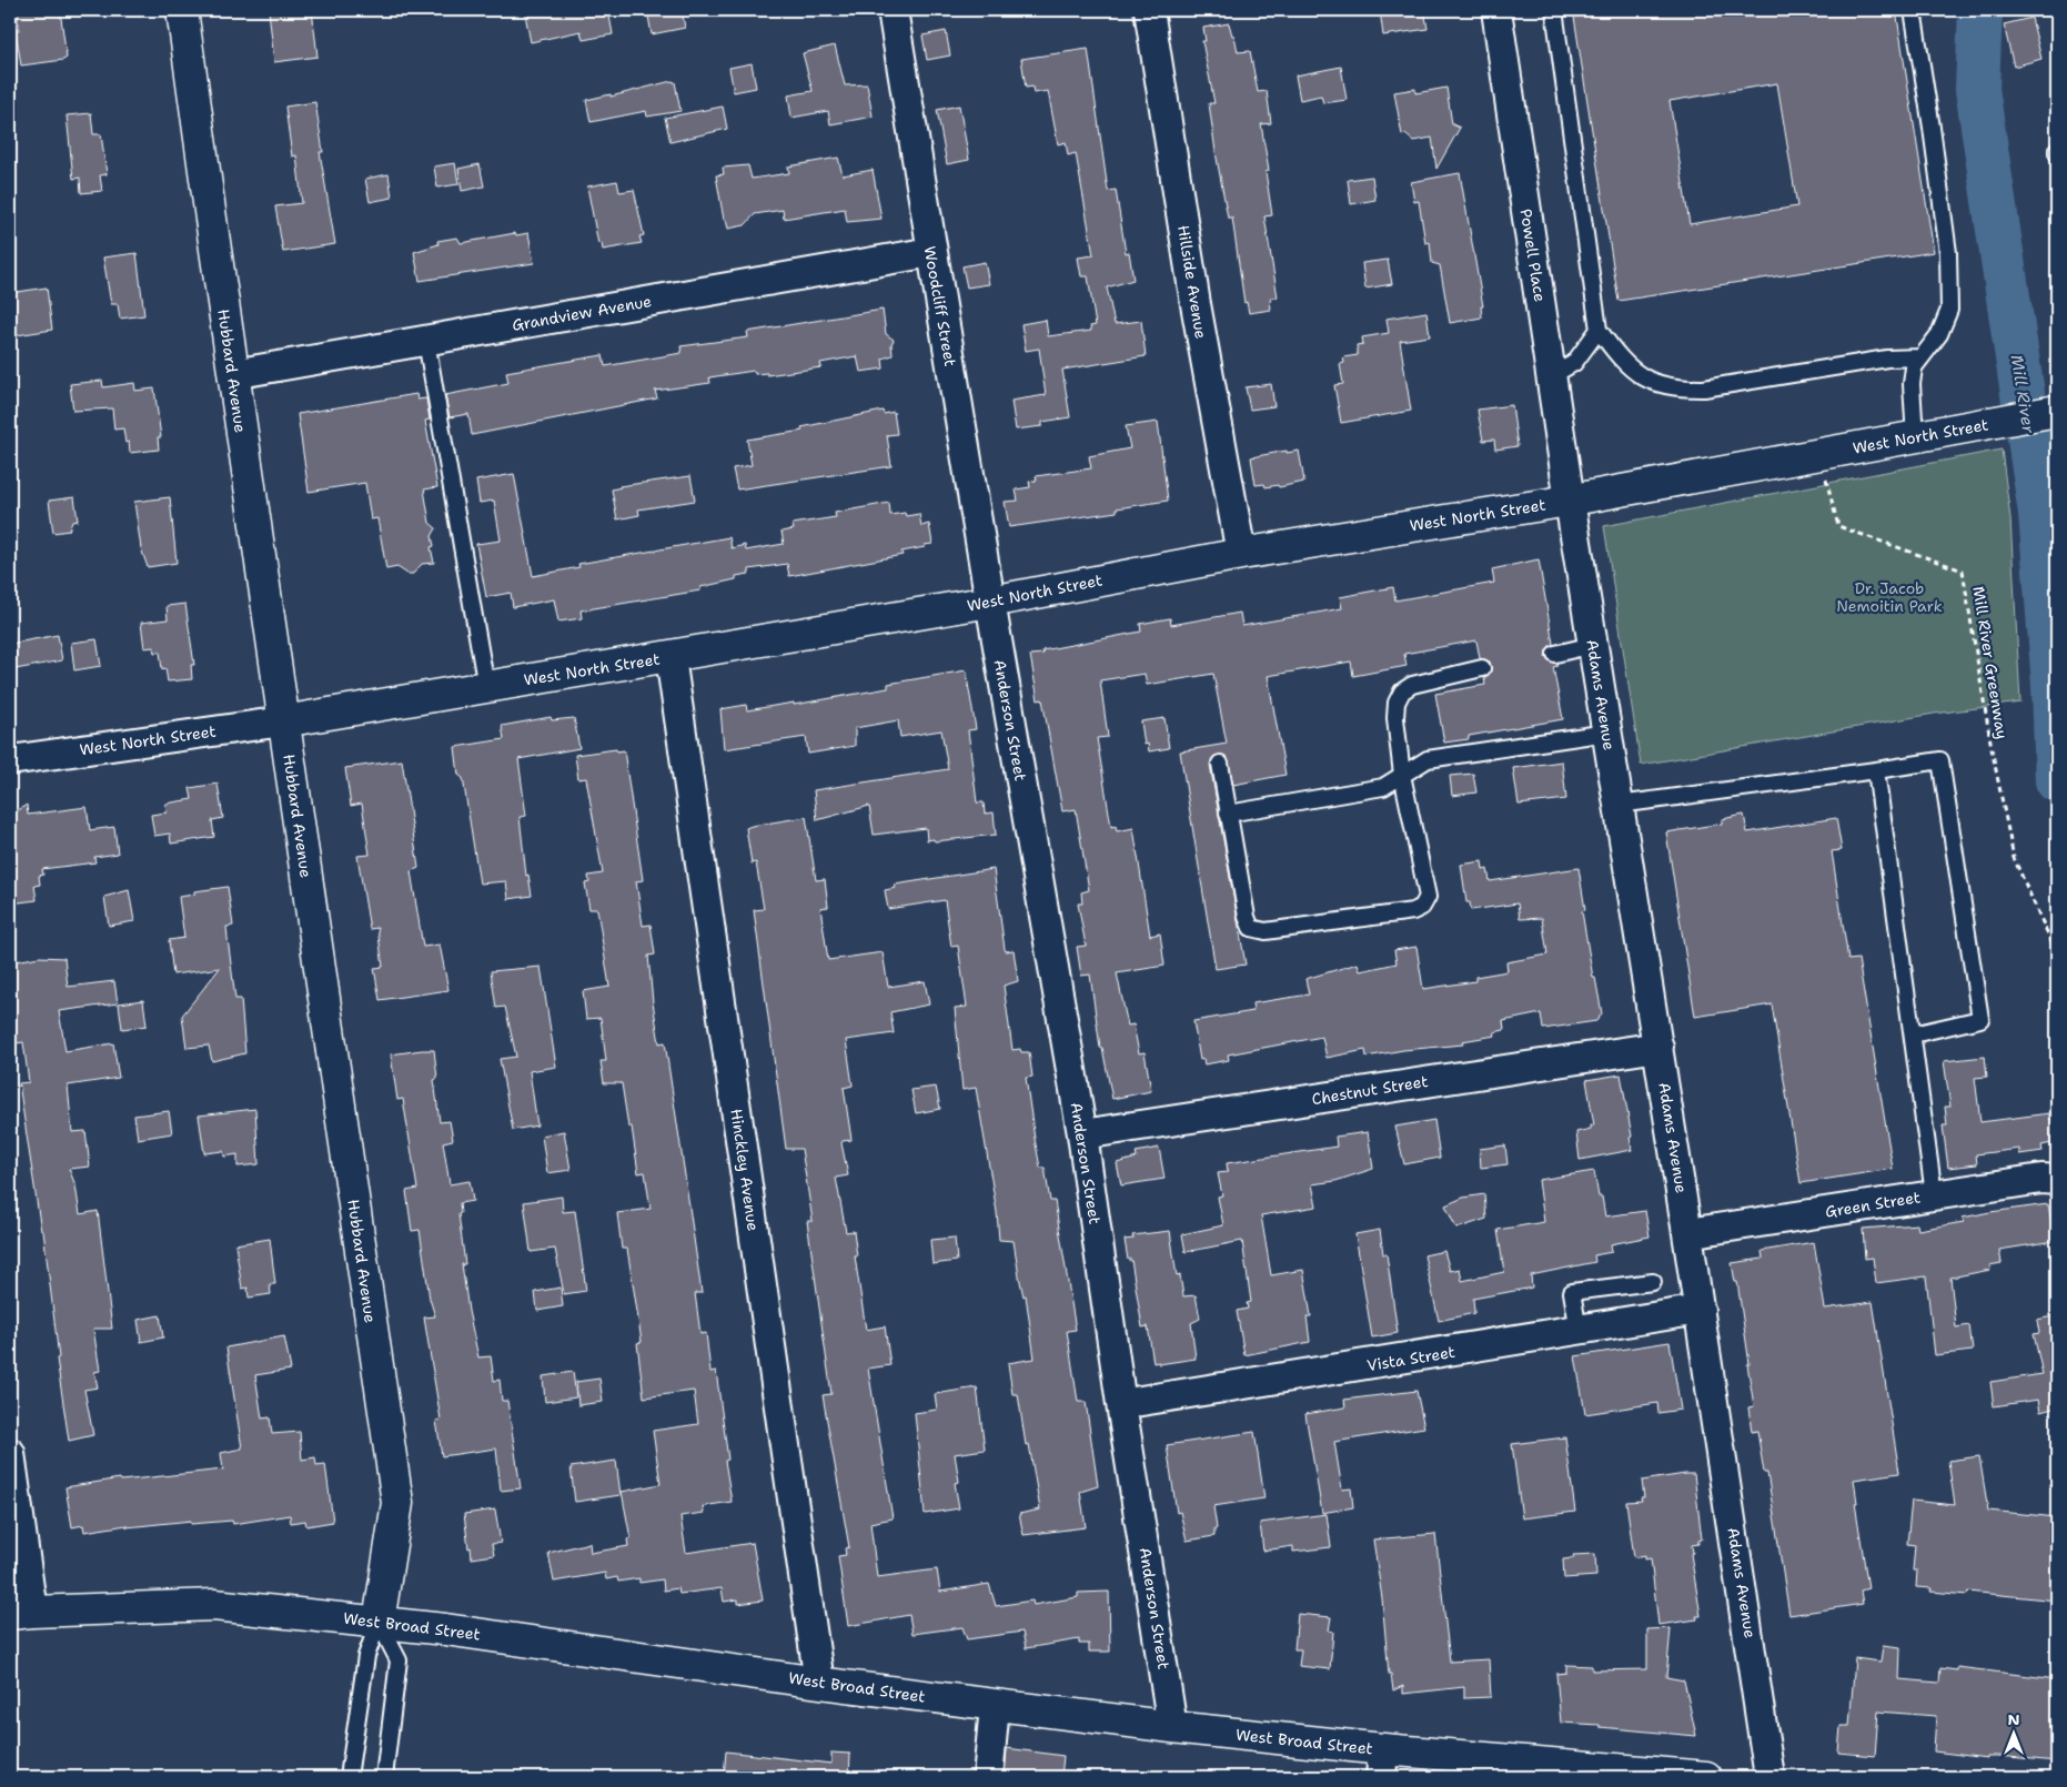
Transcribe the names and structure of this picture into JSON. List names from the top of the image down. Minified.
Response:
{"streets":{"street":["Powell Place","Hillside Avenue","Woodcliff Street","Grandview Avenue","Hubbard Avenue","West North Street","Adams Avenue","Anderson Street","Chestnut Street","Hinckley Avenue","Green Street","Vista Street","West Broad Street"],"path":["Mill River Greenway"]},"crossings":[["Powell Place","West North Street"],["Powell Place","Adams Avenue"],["Hillside Avenue","West North Street"],["Woodcliff Street","Grandview Avenue"],["Woodcliff Street","West North Street"],["Woodcliff Street","Anderson Street"],["Grandview Avenue","Hubbard Avenue"],["Hubbard Avenue","West North Street"],["Hubbard Avenue","West Broad Street"],["West North Street","Mill River Greenway"],["West North Street","Adams Avenue"],["West North Street","Anderson Street"],["West North Street","Hinckley Avenue"],["Adams Avenue","Chestnut Street"],["Adams Avenue","Green Street"],["Adams Avenue","Vista Street"],["Anderson Street","Chestnut Street"],["Anderson Street","Vista Street"],["Anderson Street","West Broad Street"],["Hinckley Avenue","West Broad Street"]],"water":["Mill River"],"parks":["Dr. Jacob Nemoitin Park"],"north":"top"}
